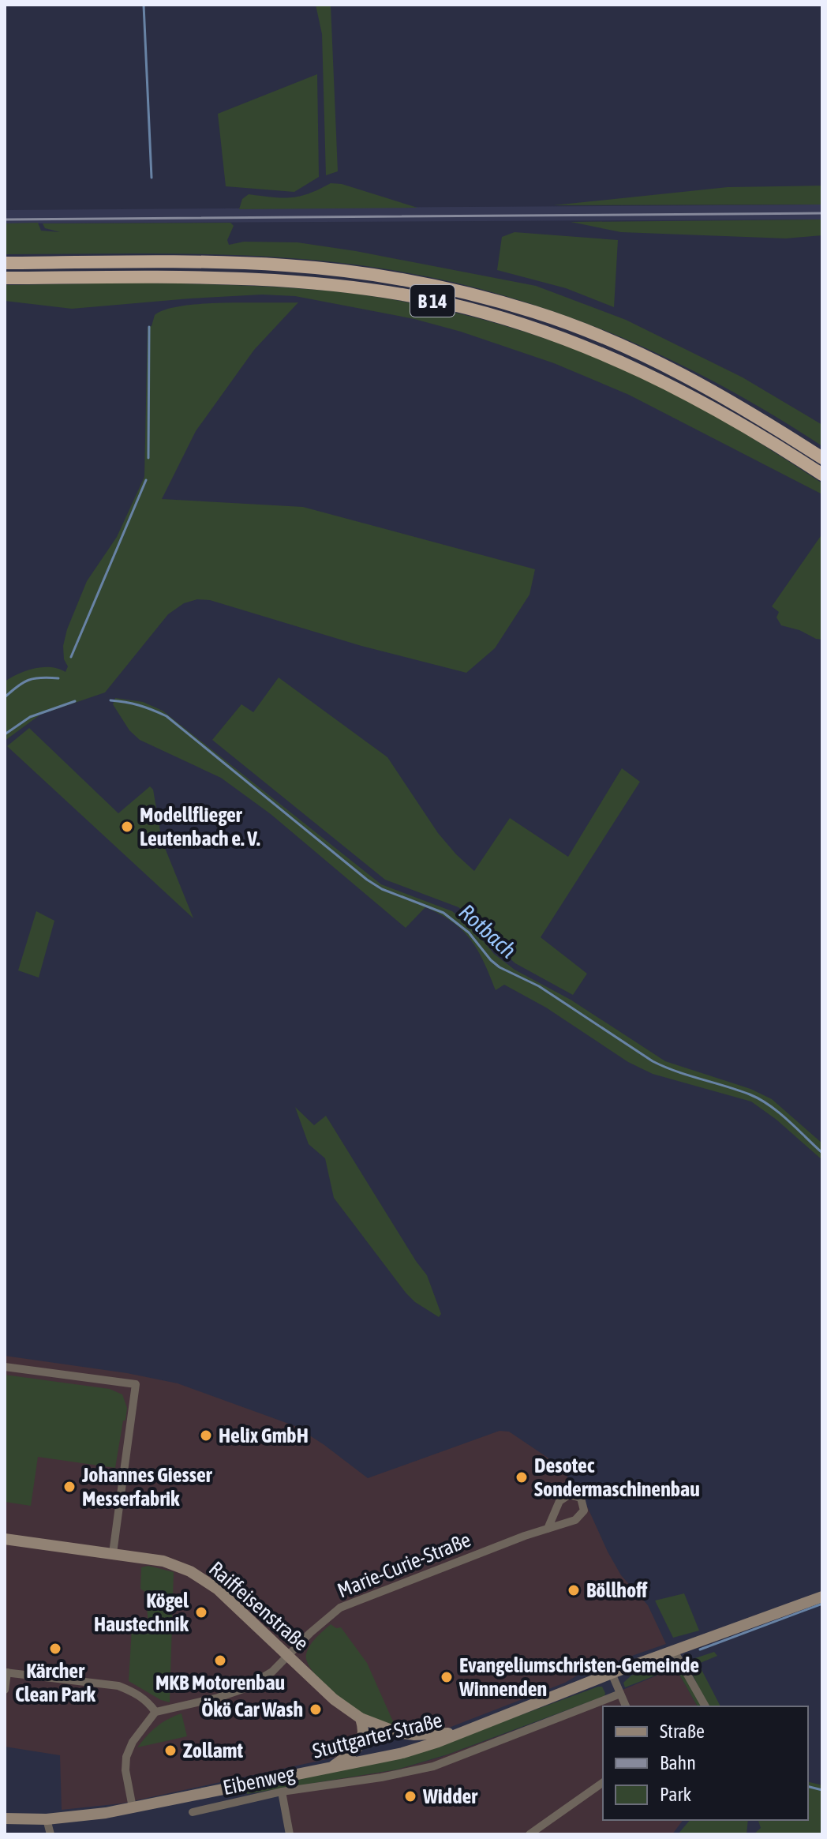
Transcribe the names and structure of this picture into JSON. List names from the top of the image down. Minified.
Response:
{"streets":{"highway":["B 14"],"main road":["Raiffeisenstraße","Stuttgarter Straße"],"street":["Marie-Curie-Straße","Eibenweg"]},"crossings":[["Marie-Curie-Straße","Raiffeisenstraße"],["Raiffeisenstraße","Stuttgarter Straße"]],"water":["Rotbach"],"places":["Modellflieger Leutenbach e. V.","Helix GmbH","Desotec Sondermaschinenbau","Johannes Giesser Messerfabrik","Böllhoff","Kögel Haustechnik","Kärcher Clean Park","MKB Motorenbau","Evangeliumschristen-Gemeinde Winnenden","Ökö Car Wash","Zollamt","Widder"],"legend":["Straße","Bahn","Park"]}
